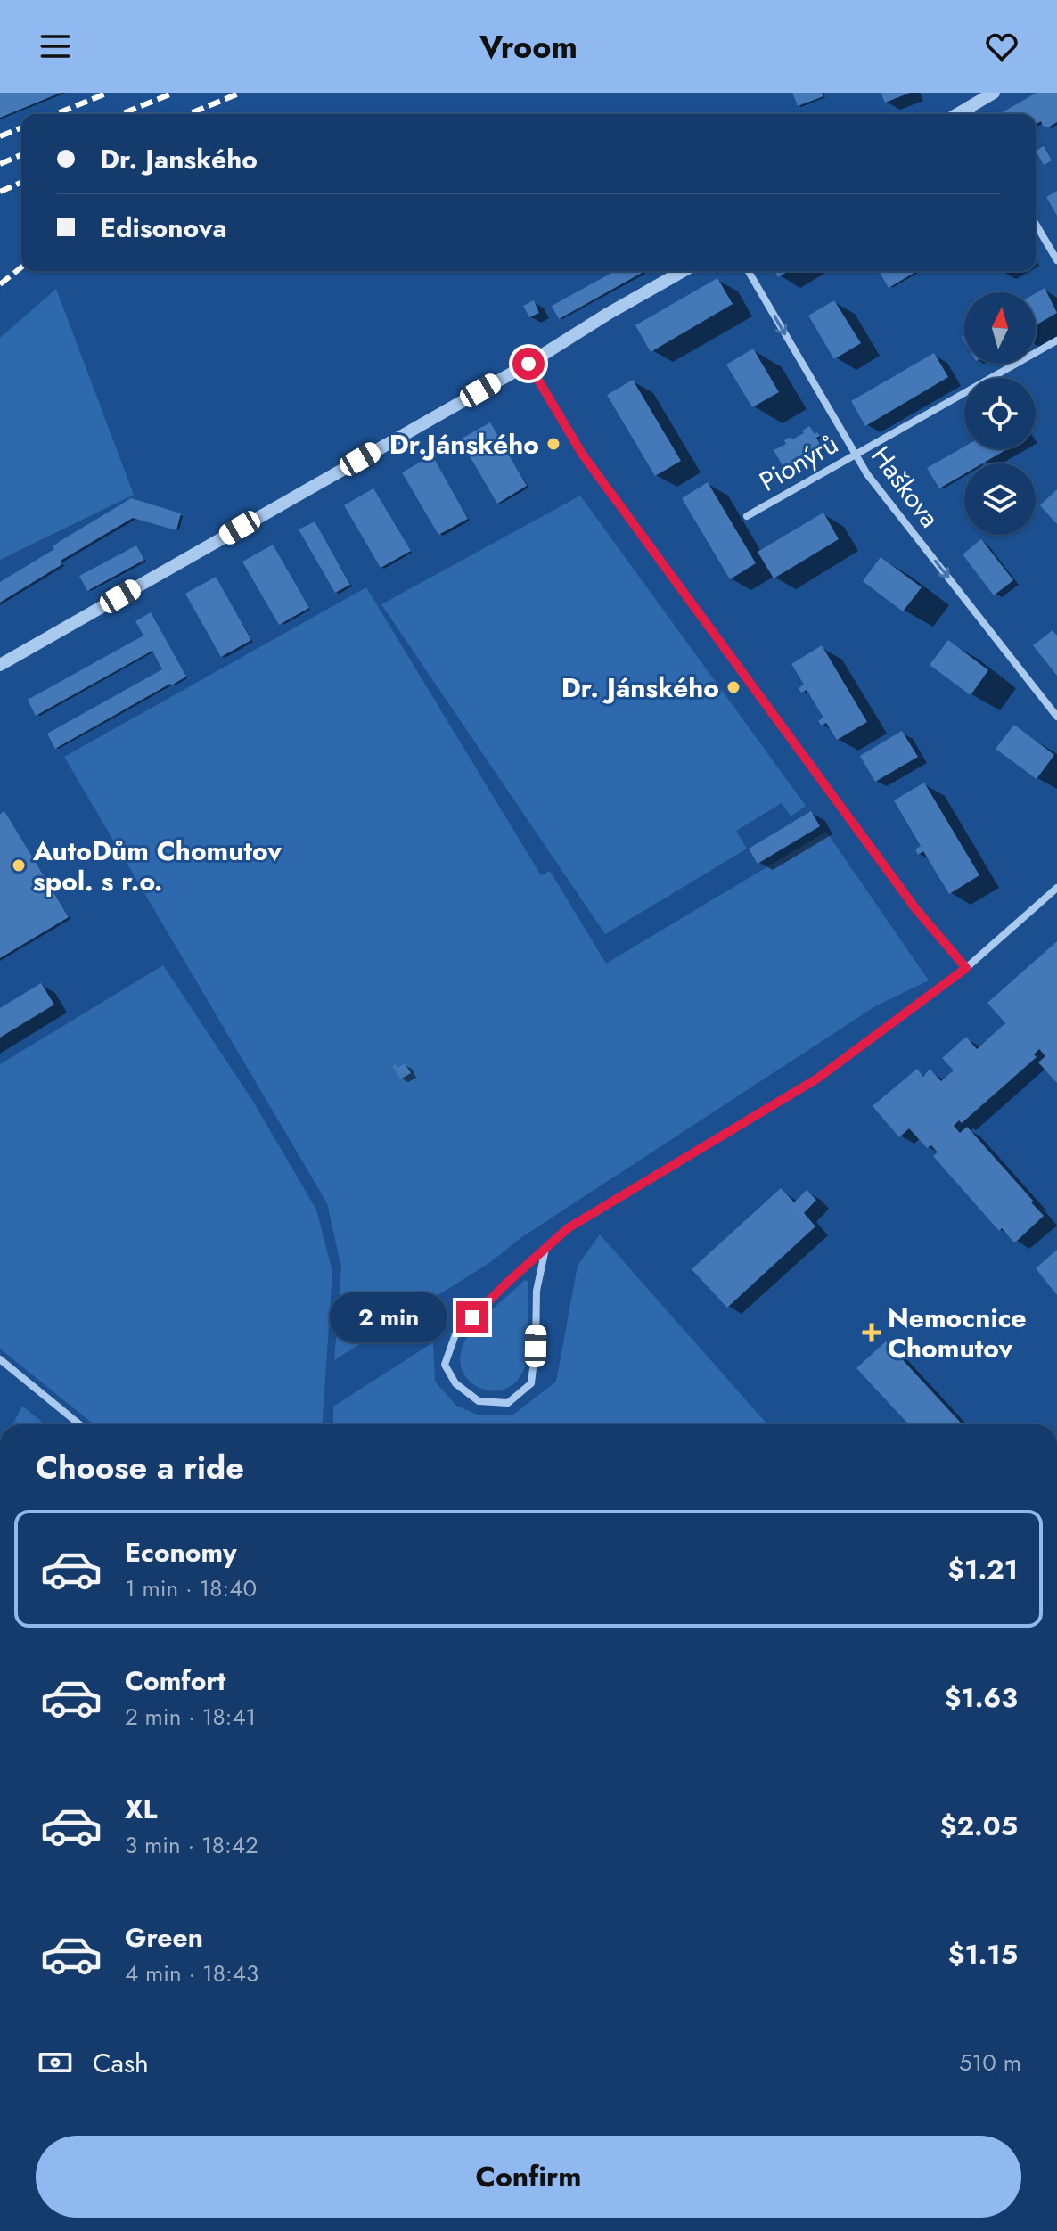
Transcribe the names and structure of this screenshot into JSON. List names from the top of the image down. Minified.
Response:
{"streets":{"street":["Pionýrů","Haškova"]},"crossings":[["Pionýrů","Haškova"]],"one_way":["Haškova"],"places":{"other":["Dr.Jánského","Dr. Jánského","AutoDům Chomutov spol. s r.o."],"health":["Nemocnice Chomutov"]},"north":"top","page":{"header":"Vroom","banner":["Dr. Janského","Edisonova"],"bubble":"2 min","heading":"Choose a ride","list":[{"name":"Economy","note":"1 min · 18:40","value":"$1.21"},{"name":"Comfort","note":"2 min · 18:41","value":"$1.63"},{"name":"XL","note":"3 min · 18:42","value":"$2.05"},{"name":"Green","note":"4 min · 18:43","value":"$1.15"}],"pay":["Cash","510 m"],"buttons":"Confirm"}}
